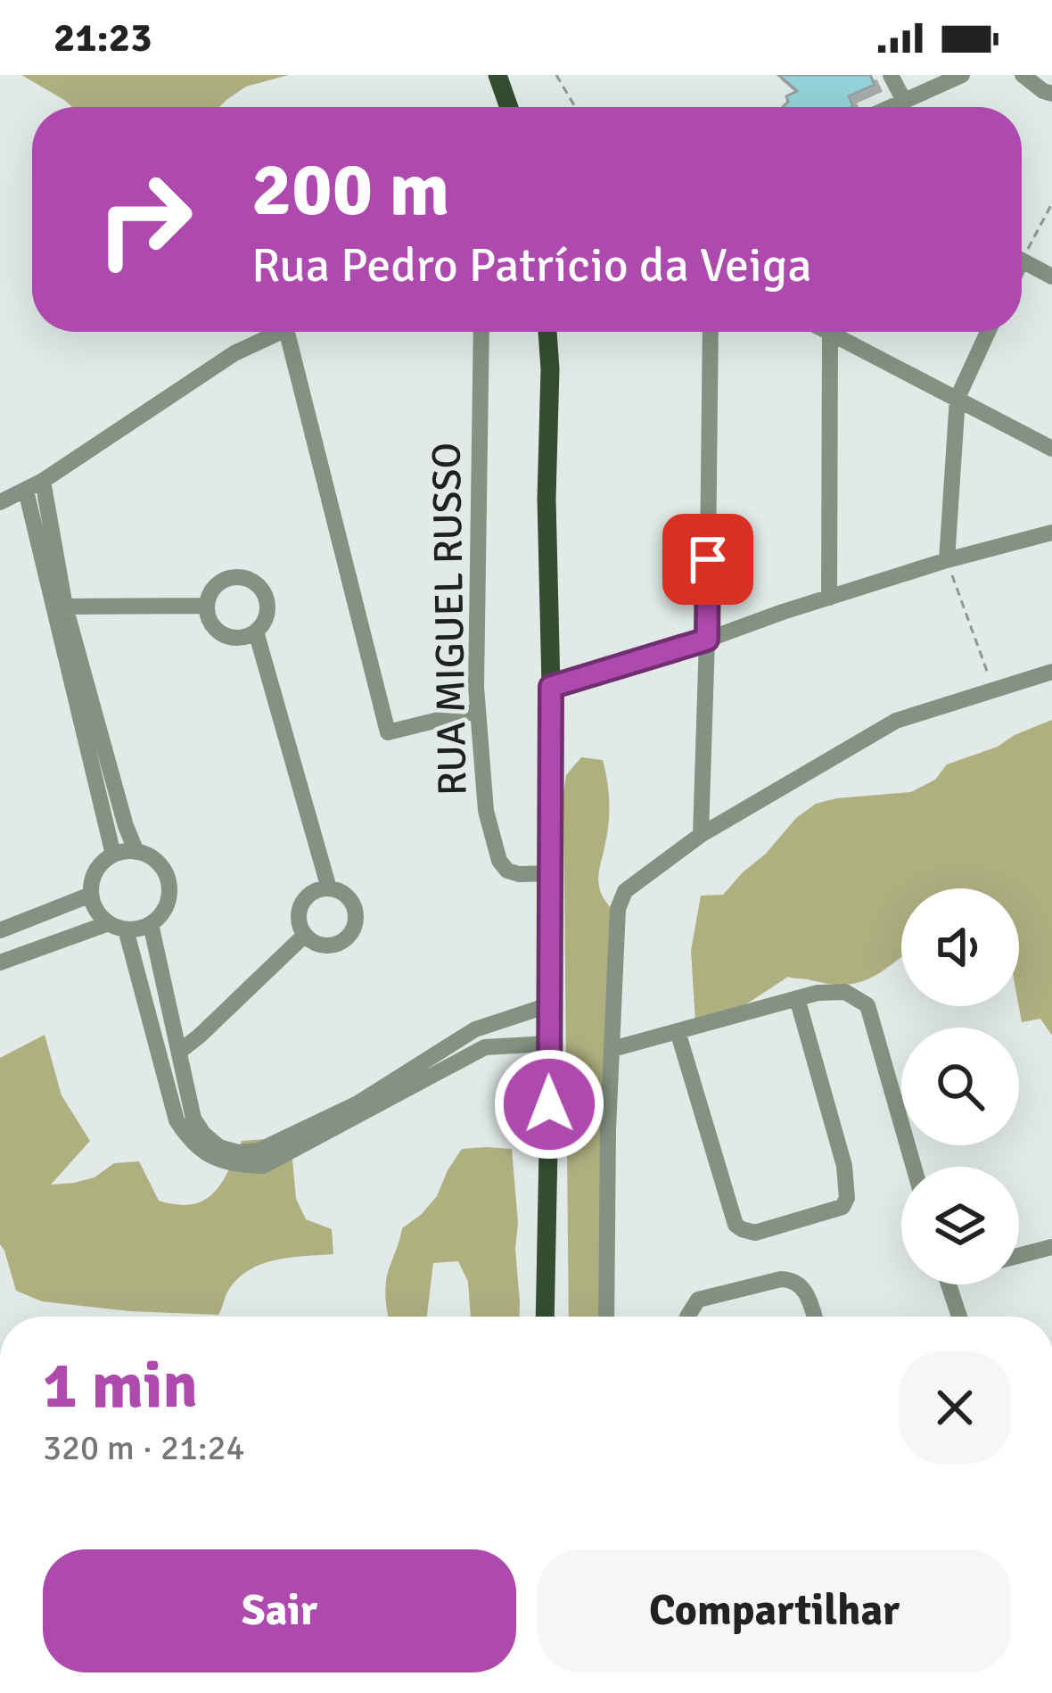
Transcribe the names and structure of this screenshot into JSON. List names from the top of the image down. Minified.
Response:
{"streets":{"street":["RUA MIGUEL RUSSO"]},"page":{"status":"21:23","turn":["200 m","Rua Pedro Patrício da Veiga"],"heading":["1 min","320 m · 21:24"],"buttons":["Sair","Compartilhar"]}}
